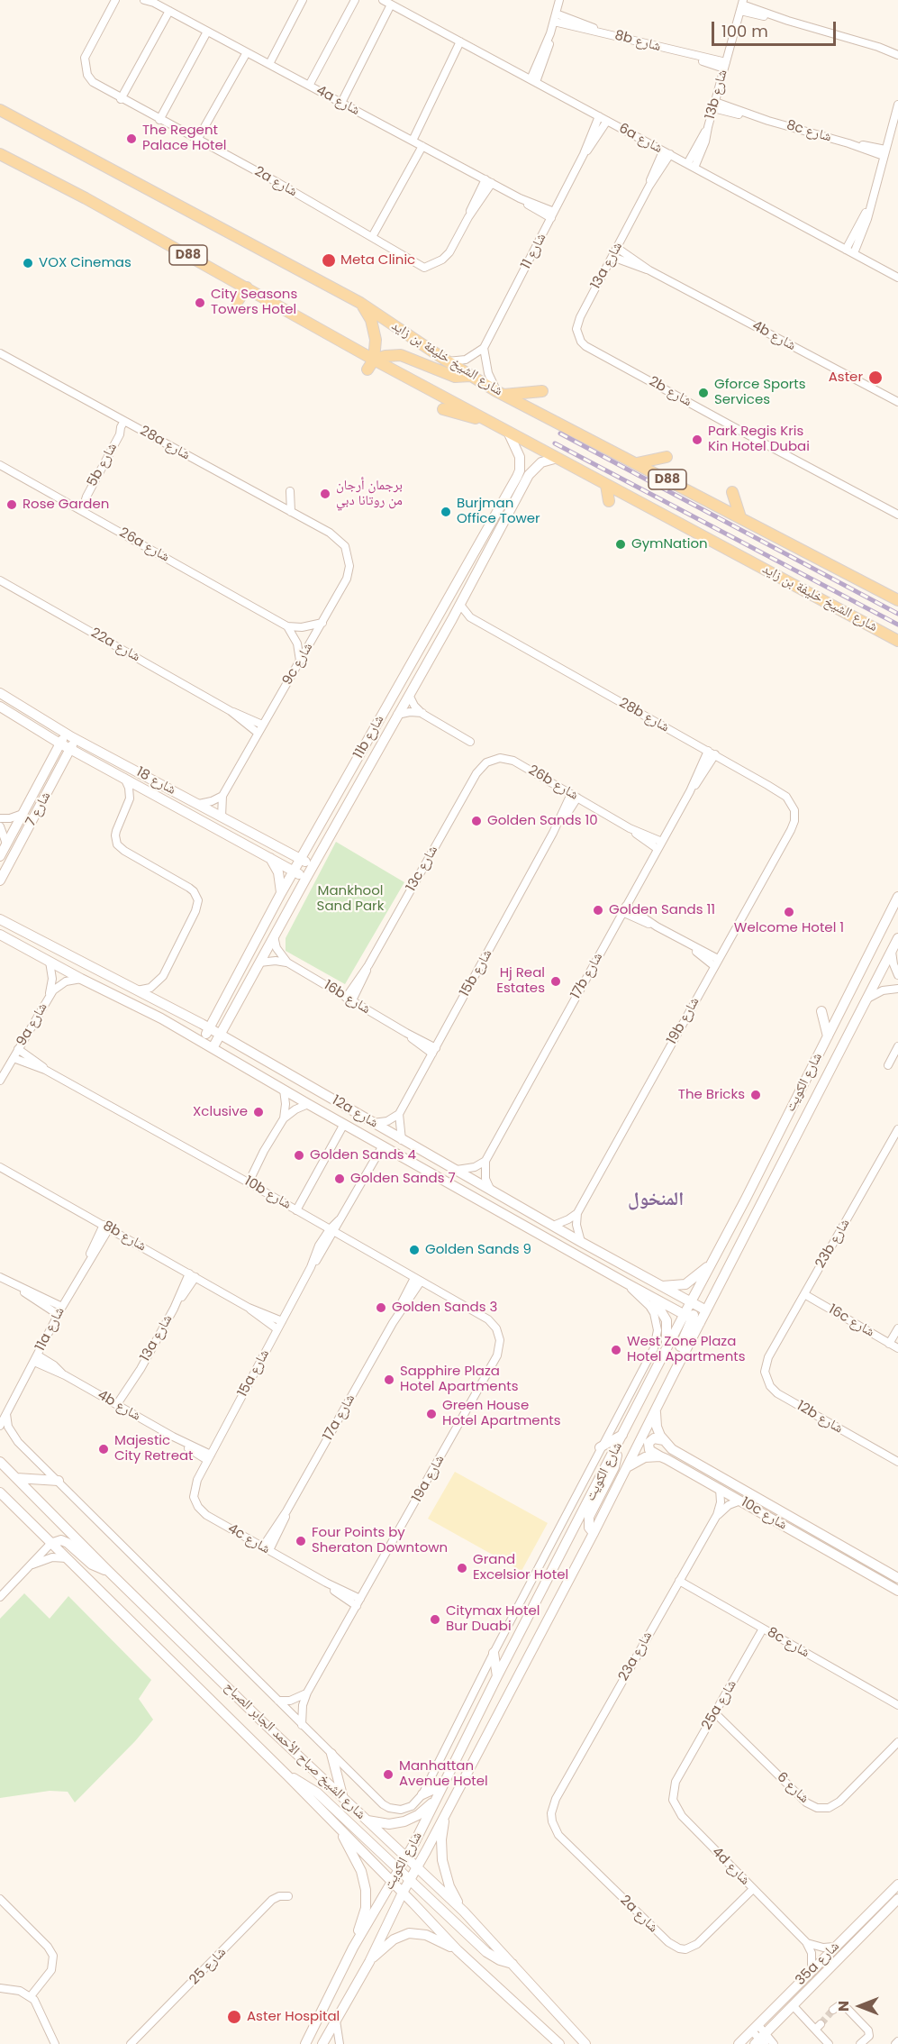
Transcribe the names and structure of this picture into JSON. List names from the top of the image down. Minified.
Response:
{"streets":{"main road":["D88","شارع الشيخ خليفة بن زايد","11b شارع","شارع 18","شارع 7","شارع الكويت","12a شارع","10c شارع","شارع الشيخ صباح الأحمد الجابر الصباح","35a شارع"],"street":["8b شارع","13b شارع","4a شارع","8c شارع","6a شارع","2a شارع","شارع 11","13a شارع","4b شارع","2b شارع","28a شارع","5b شارع","26a شارع","22a شارع","9c شارع","28b شارع","26b شارع","13c شارع","15b شارع","17b شارع","16b شارع","19b شارع","9a شارع","10b شارع","23b شارع","16c شارع","11a شارع","15a شارع","17a شارع","12b شارع","19a شارع","4c شارع","23a شارع","25a شارع","شارع 6","4d شارع","شارع 25"]},"crossings":[["8b شارع","13b شارع"],["8b شارع","13a شارع"],["8b شارع","11a شارع"],["8b شارع","15a شارع"],["13b شارع","8c شارع"],["13b شارع","6a شارع"],["4a شارع","2a شارع"],["4a شارع","شارع 11"],["8c شارع","23a شارع"],["8c شارع","25a شارع"],["6a شارع","شارع 11"],["6a شارع","13a شارع"],["2a شارع","23a شارع"],["2a شارع","4d شارع"],["13a شارع","4b شارع"],["13a شارع","2b شارع"],["4b شارع","11a شارع"],["4b شارع","15a شارع"],["شارع الشيخ خليفة بن زايد","11b شارع"],["28a شارع","5b شارع"],["28a شارع","9c شارع"],["5b شارع","26a شارع"],["22a شارع","9c شارع"],["9c شارع","شارع 18"],["28b شارع","11b شارع"],["28b شارع","17b شارع"],["28b شارع","19b شارع"],["11b شارع","شارع 18"],["11b شارع","12a شارع"],["شارع 18","شارع 7"],["26b شارع","13c شارع"],["26b شارع","15b شارع"],["26b شارع","17b شارع"],["13c شارع","16b شارع"],["15b شارع","16b شارع"],["9a شارع","12a شارع"],["9a شارع","10b شارع"],["شارع الكويت","12a شارع"],["شارع الكويت","شارع الشيخ صباح الأحمد الجابر الصباح"],["12a شارع","15a شارع"],["10b شارع","15a شارع"],["10b شارع","17a شارع"],["10b شارع","19a شارع"],["23b شارع","16c شارع"],["23b شارع","12b شارع"],["15a شارع","4c شارع"],["17a شارع","4c شارع"],["19a شارع","4c شارع"],["10c شارع","23a شارع"],["25a شارع","شارع 6"],["25a شارع","4d شارع"]],"districts":["المنخول"],"parks":["Mankhool Sand Park"],"places":["The Regent Palace Hotel","Meta Clinic","VOX Cinemas","City Seasons Towers Hotel","Aster","Gforce Sports Services","Park Regis Kris Kin Hotel Dubai","برجمان أرجان من روتانا دبي","Rose Garden","Burjman Office Tower","GymNation","Golden Sands 10","Golden Sands 11","Welcome Hotel 1","Hj Real Estates","The Bricks","Xclusive","Golden Sands 4","Golden Sands 7","Golden Sands 9","Golden Sands 3","West Zone Plaza Hotel Apartments","Sapphire Plaza Hotel Apartments","Green House Hotel Apartments","Majestic City Retreat","Four Points by Sheraton Downtown","Grand Excelsior Hotel","Citymax Hotel Bur Duabi","Manhattan Avenue Hotel","Aster Hospital"],"scale_bar":"100 m","north":"left"}
